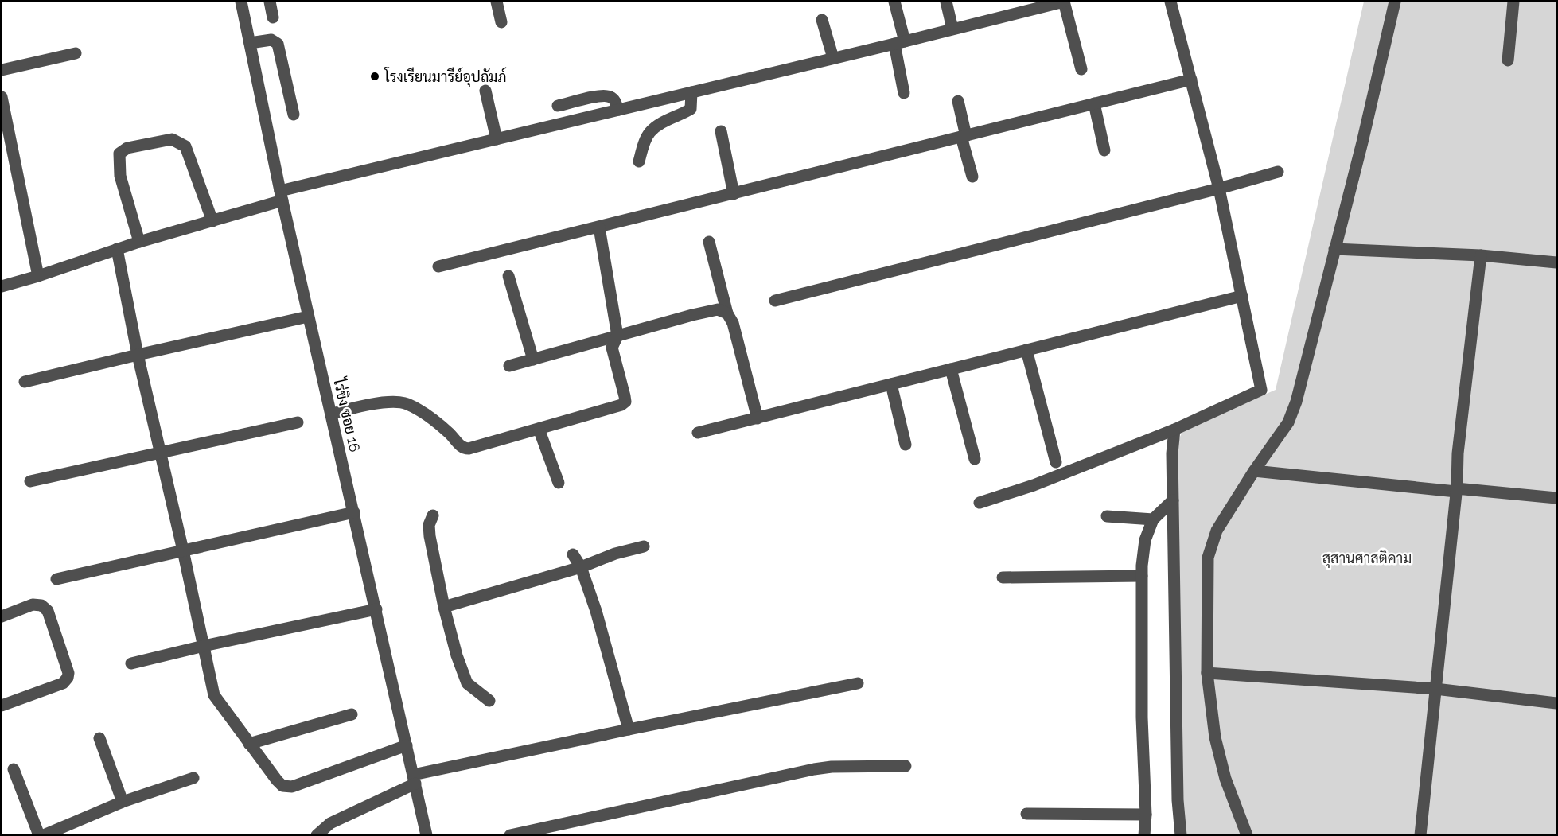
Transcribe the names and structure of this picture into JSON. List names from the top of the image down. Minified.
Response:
{"streets":{"street":["ไร่ขิง ซอย 16"]},"parks":["สุสานศาสติคาม"],"places":["โรงเรียนมารีย์อุปถัมภ์"]}
